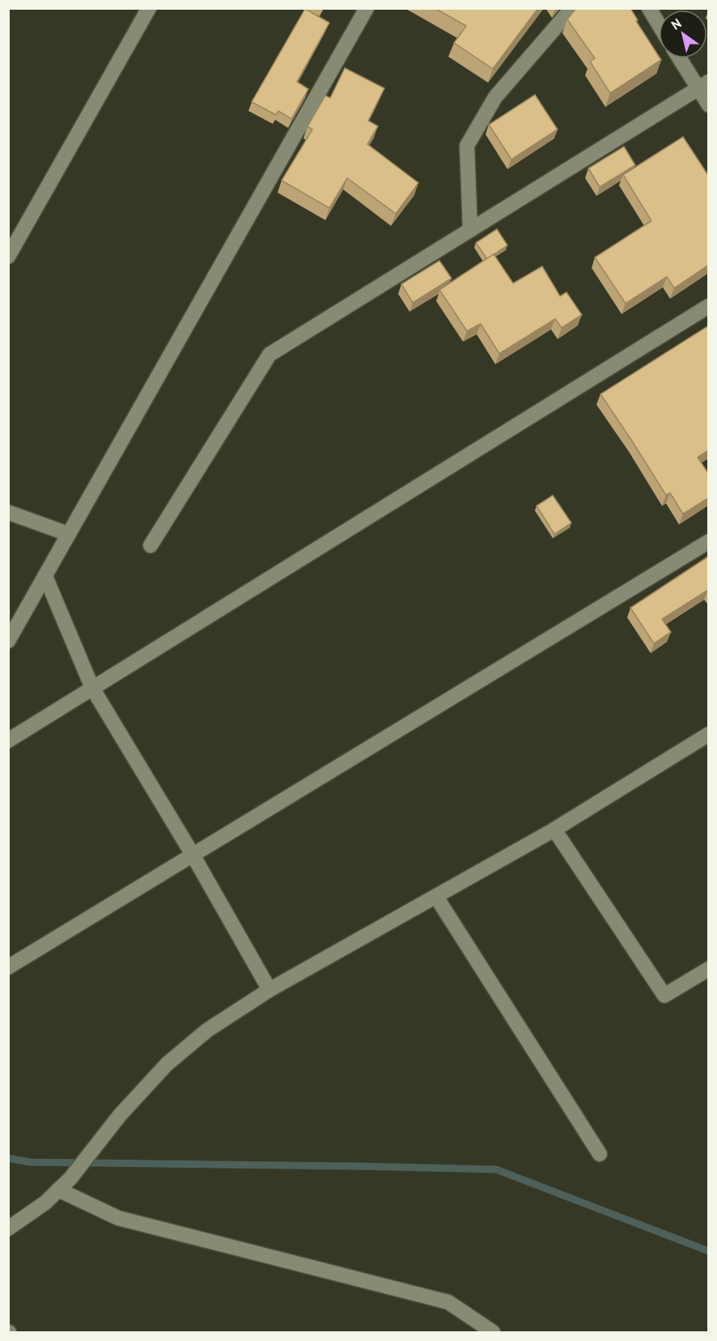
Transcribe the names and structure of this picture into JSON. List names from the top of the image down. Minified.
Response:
{"north":"top left"}
